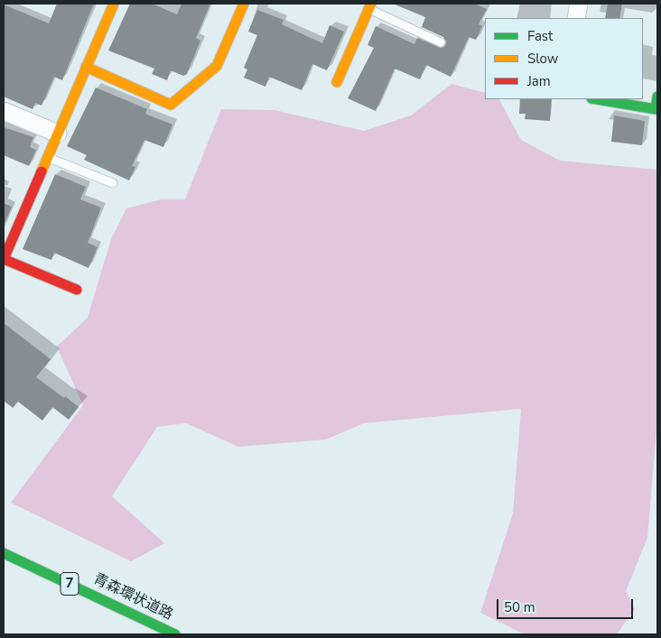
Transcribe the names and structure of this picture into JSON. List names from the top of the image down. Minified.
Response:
{"streets":{"main road":["7","青森環状道路"]},"legend":["Fast","Slow","Jam"],"scale_bar":"50 m"}
